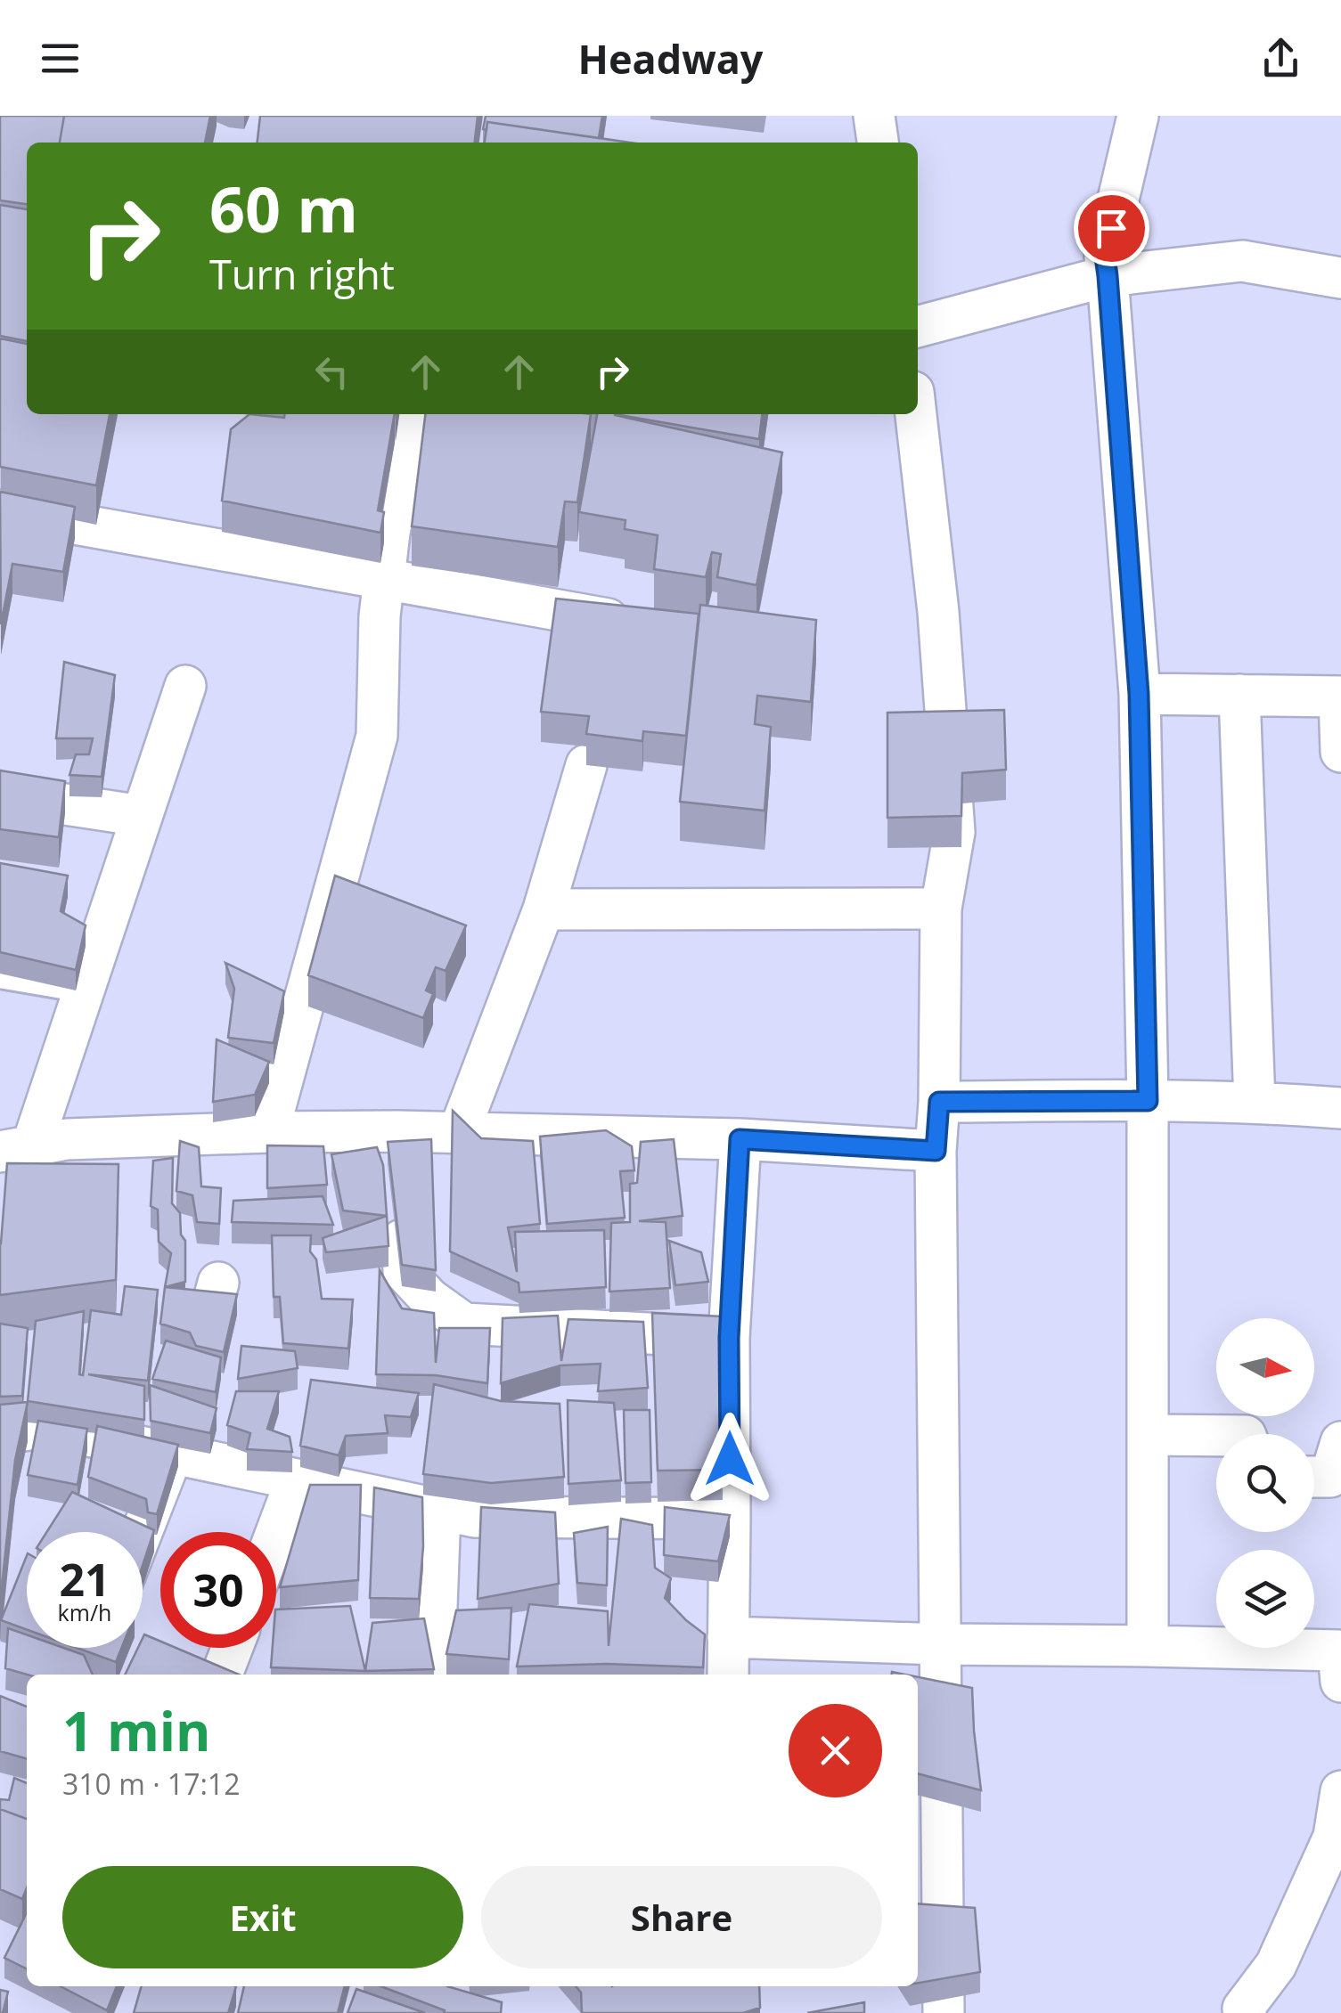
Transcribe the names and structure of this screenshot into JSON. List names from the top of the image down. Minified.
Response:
{"north":"right","page":{"header":"Headway","turn":["60 m","Turn right"],"speed":"21 km/h","limit":"30","heading":["1 min","310 m · 17:12"],"buttons":["Exit","Share"]}}
